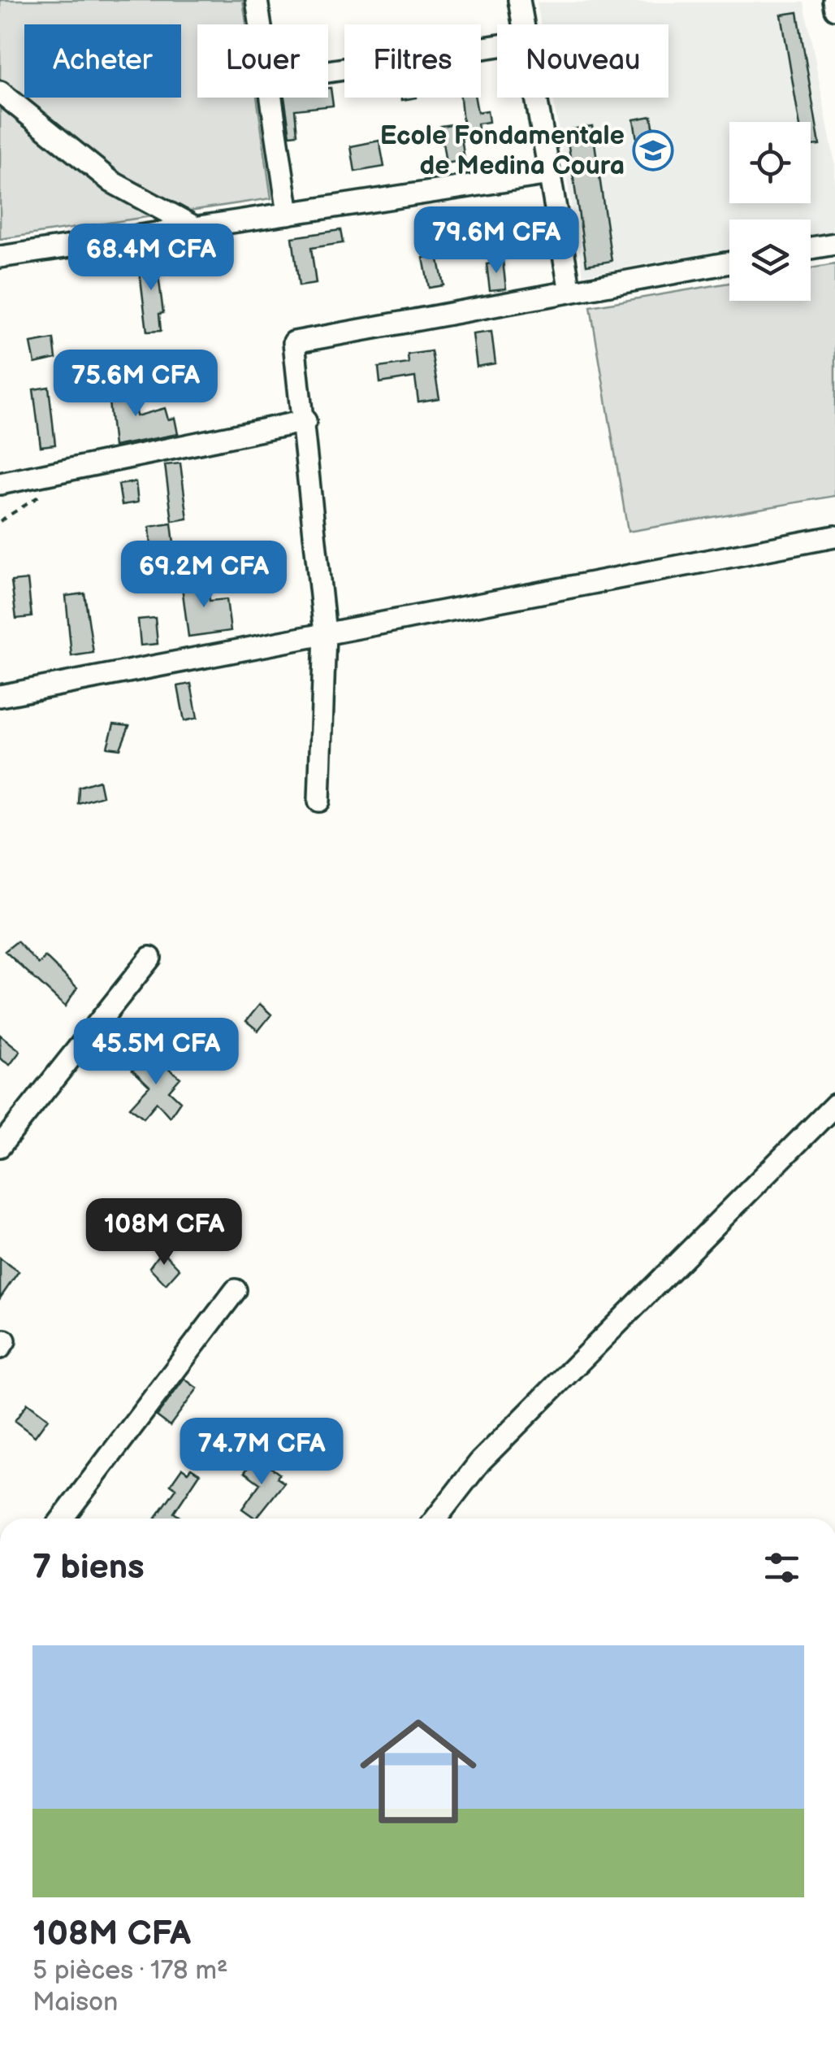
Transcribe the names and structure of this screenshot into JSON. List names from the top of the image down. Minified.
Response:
{"places":{"school or university":["Ecole Fondamentale de Medina Coura"]},"page":{"chip":["Acheter","Louer","Filtres","Nouveau"],"price":["79.6M CFA","68.4M CFA","75.6M CFA","69.2M CFA","45.5M CFA","108M CFA","74.7M CFA"],"heading":"7 biens","list":[{"name":"108M CFA","note":"5 pièces · 178 m² · Maison"}]}}
